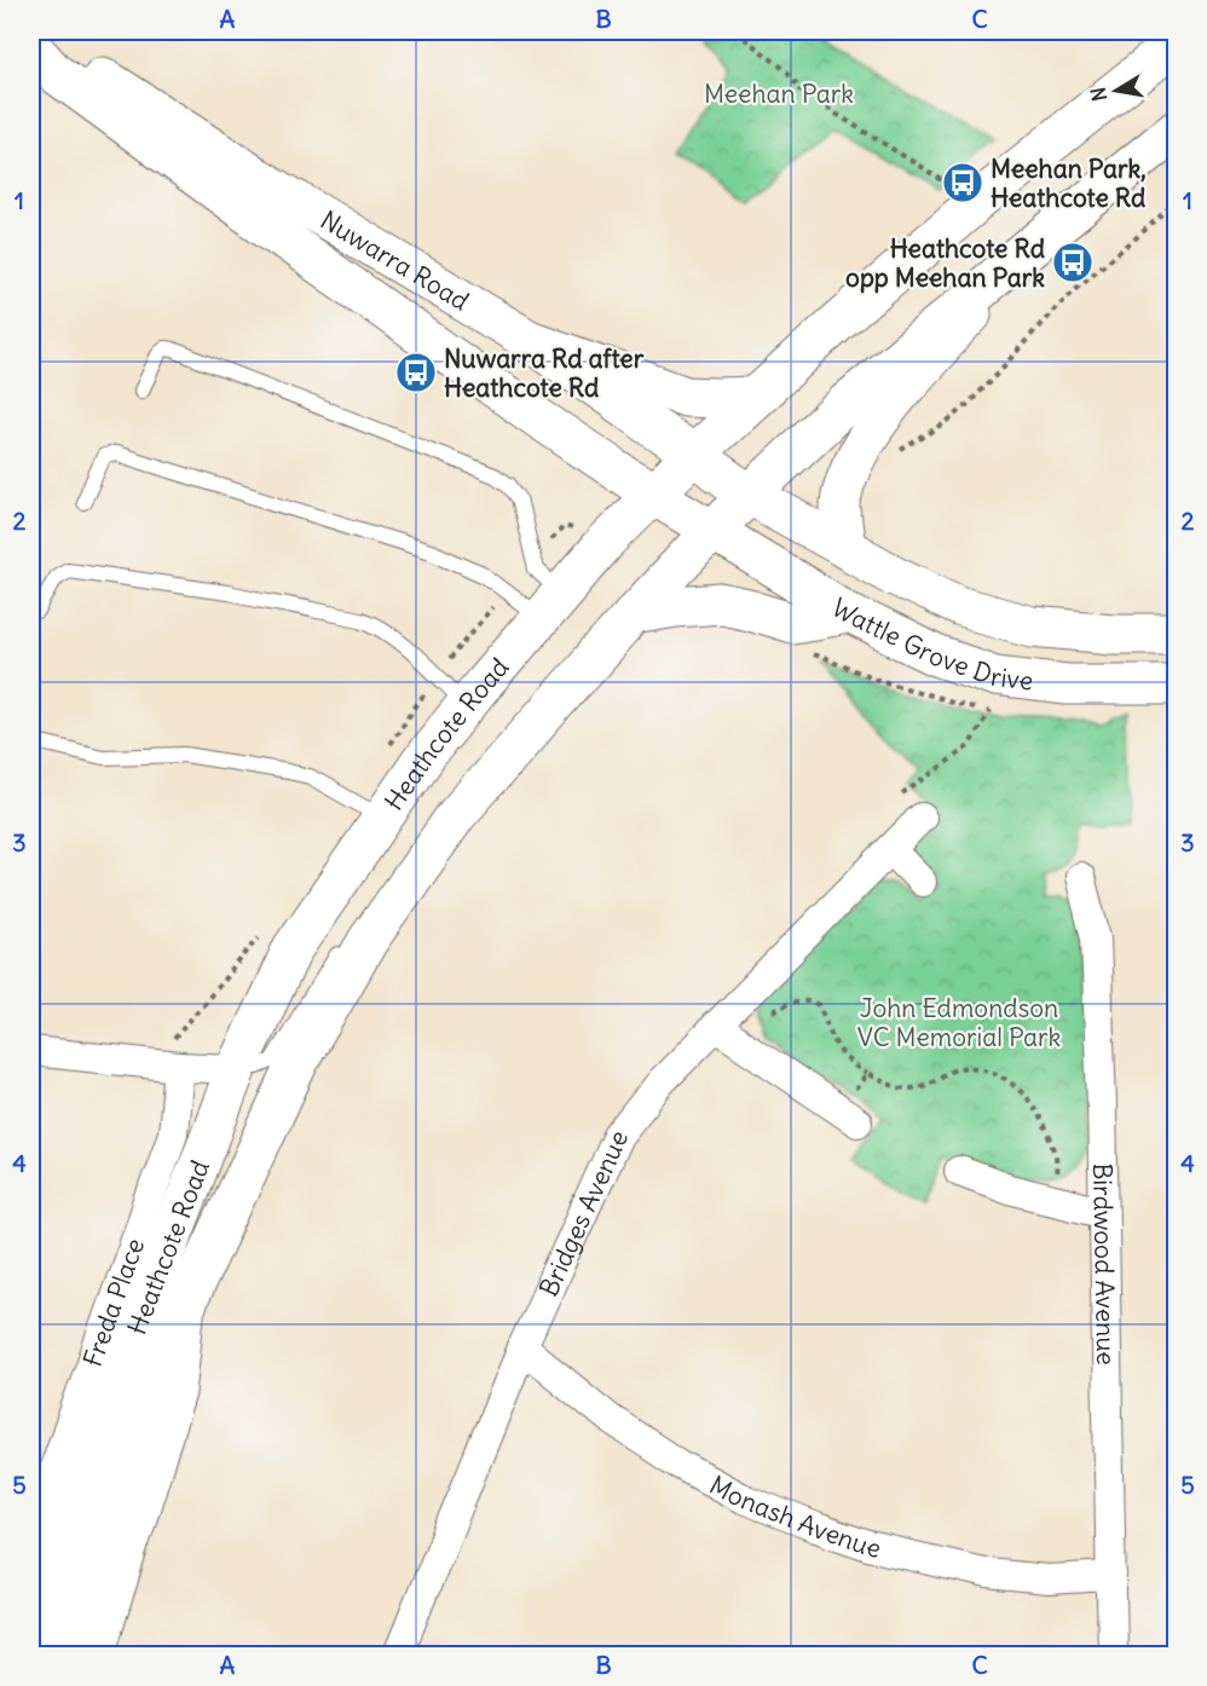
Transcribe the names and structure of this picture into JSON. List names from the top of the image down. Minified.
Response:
{"streets":{"main road":["Nuwarra Road","Wattle Grove Drive","Heathcote Road"],"street":["Bridges Avenue","Birdwood Avenue","Freda Place","Monash Avenue"]},"crossings":[["Nuwarra Road","Wattle Grove Drive"],["Nuwarra Road","Heathcote Road"],["Wattle Grove Drive","Heathcote Road"],["Bridges Avenue","Monash Avenue"],["Birdwood Avenue","Monash Avenue"]],"parks":["Meehan Park","John Edmondson VC Memorial Park"],"places":{"bus stop":["Meehan Park, Heathcote Rd","Heathcote Rd opp Meehan Park","Nuwarra Rd after Heathcote Rd"]},"north":"left","grid":{"columns":["A","B","C"],"rows":["1","2","3","4","5"]}}
